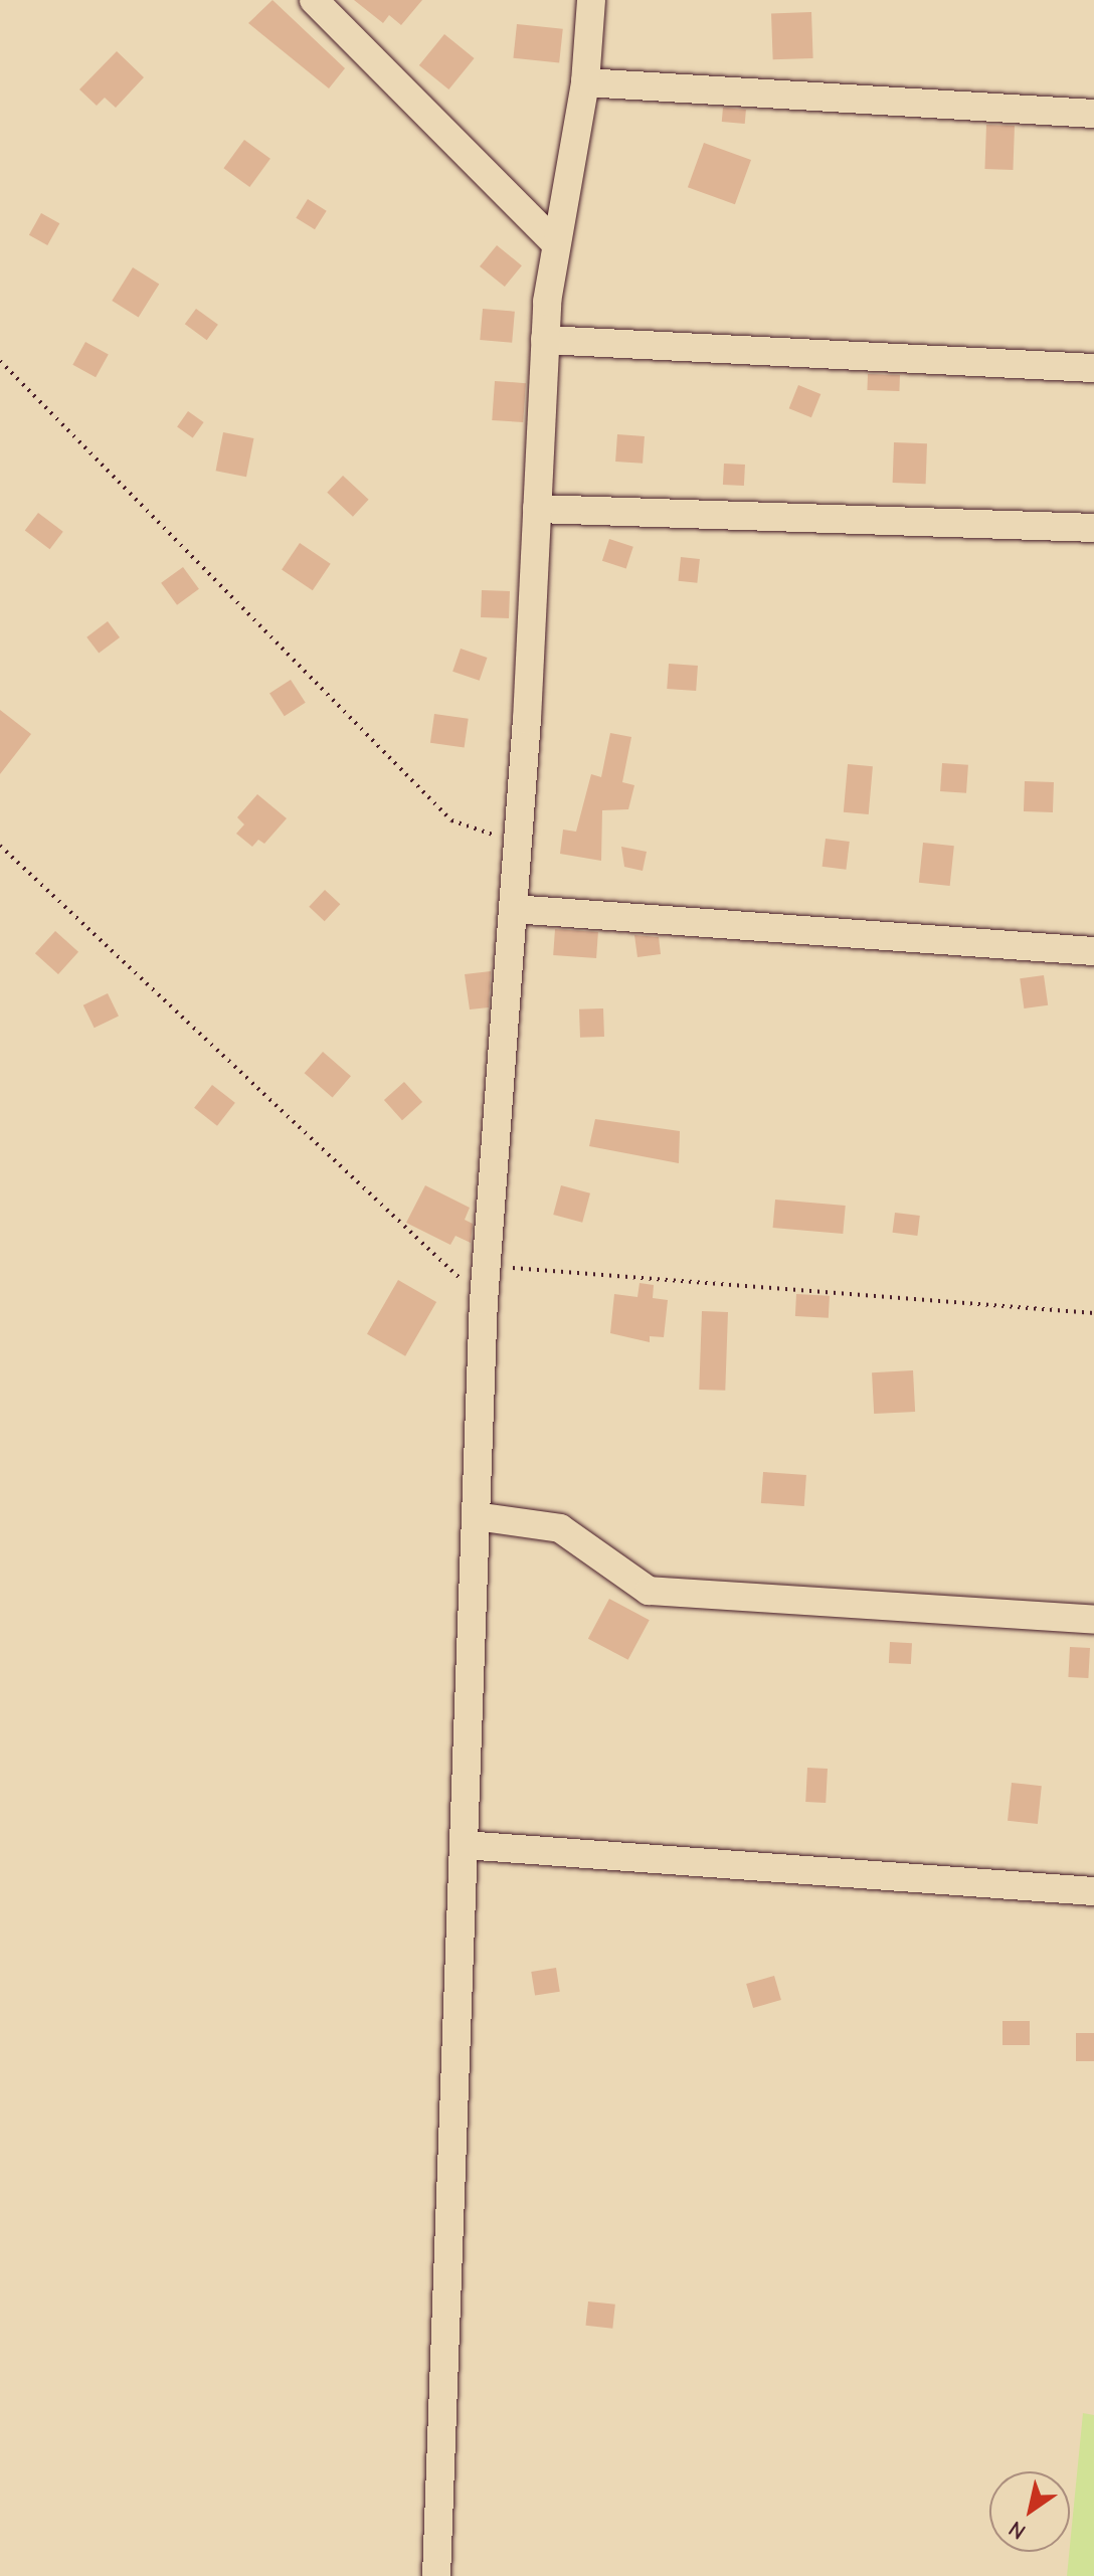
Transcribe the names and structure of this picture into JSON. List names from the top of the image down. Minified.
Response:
{"north":"bottom left"}
